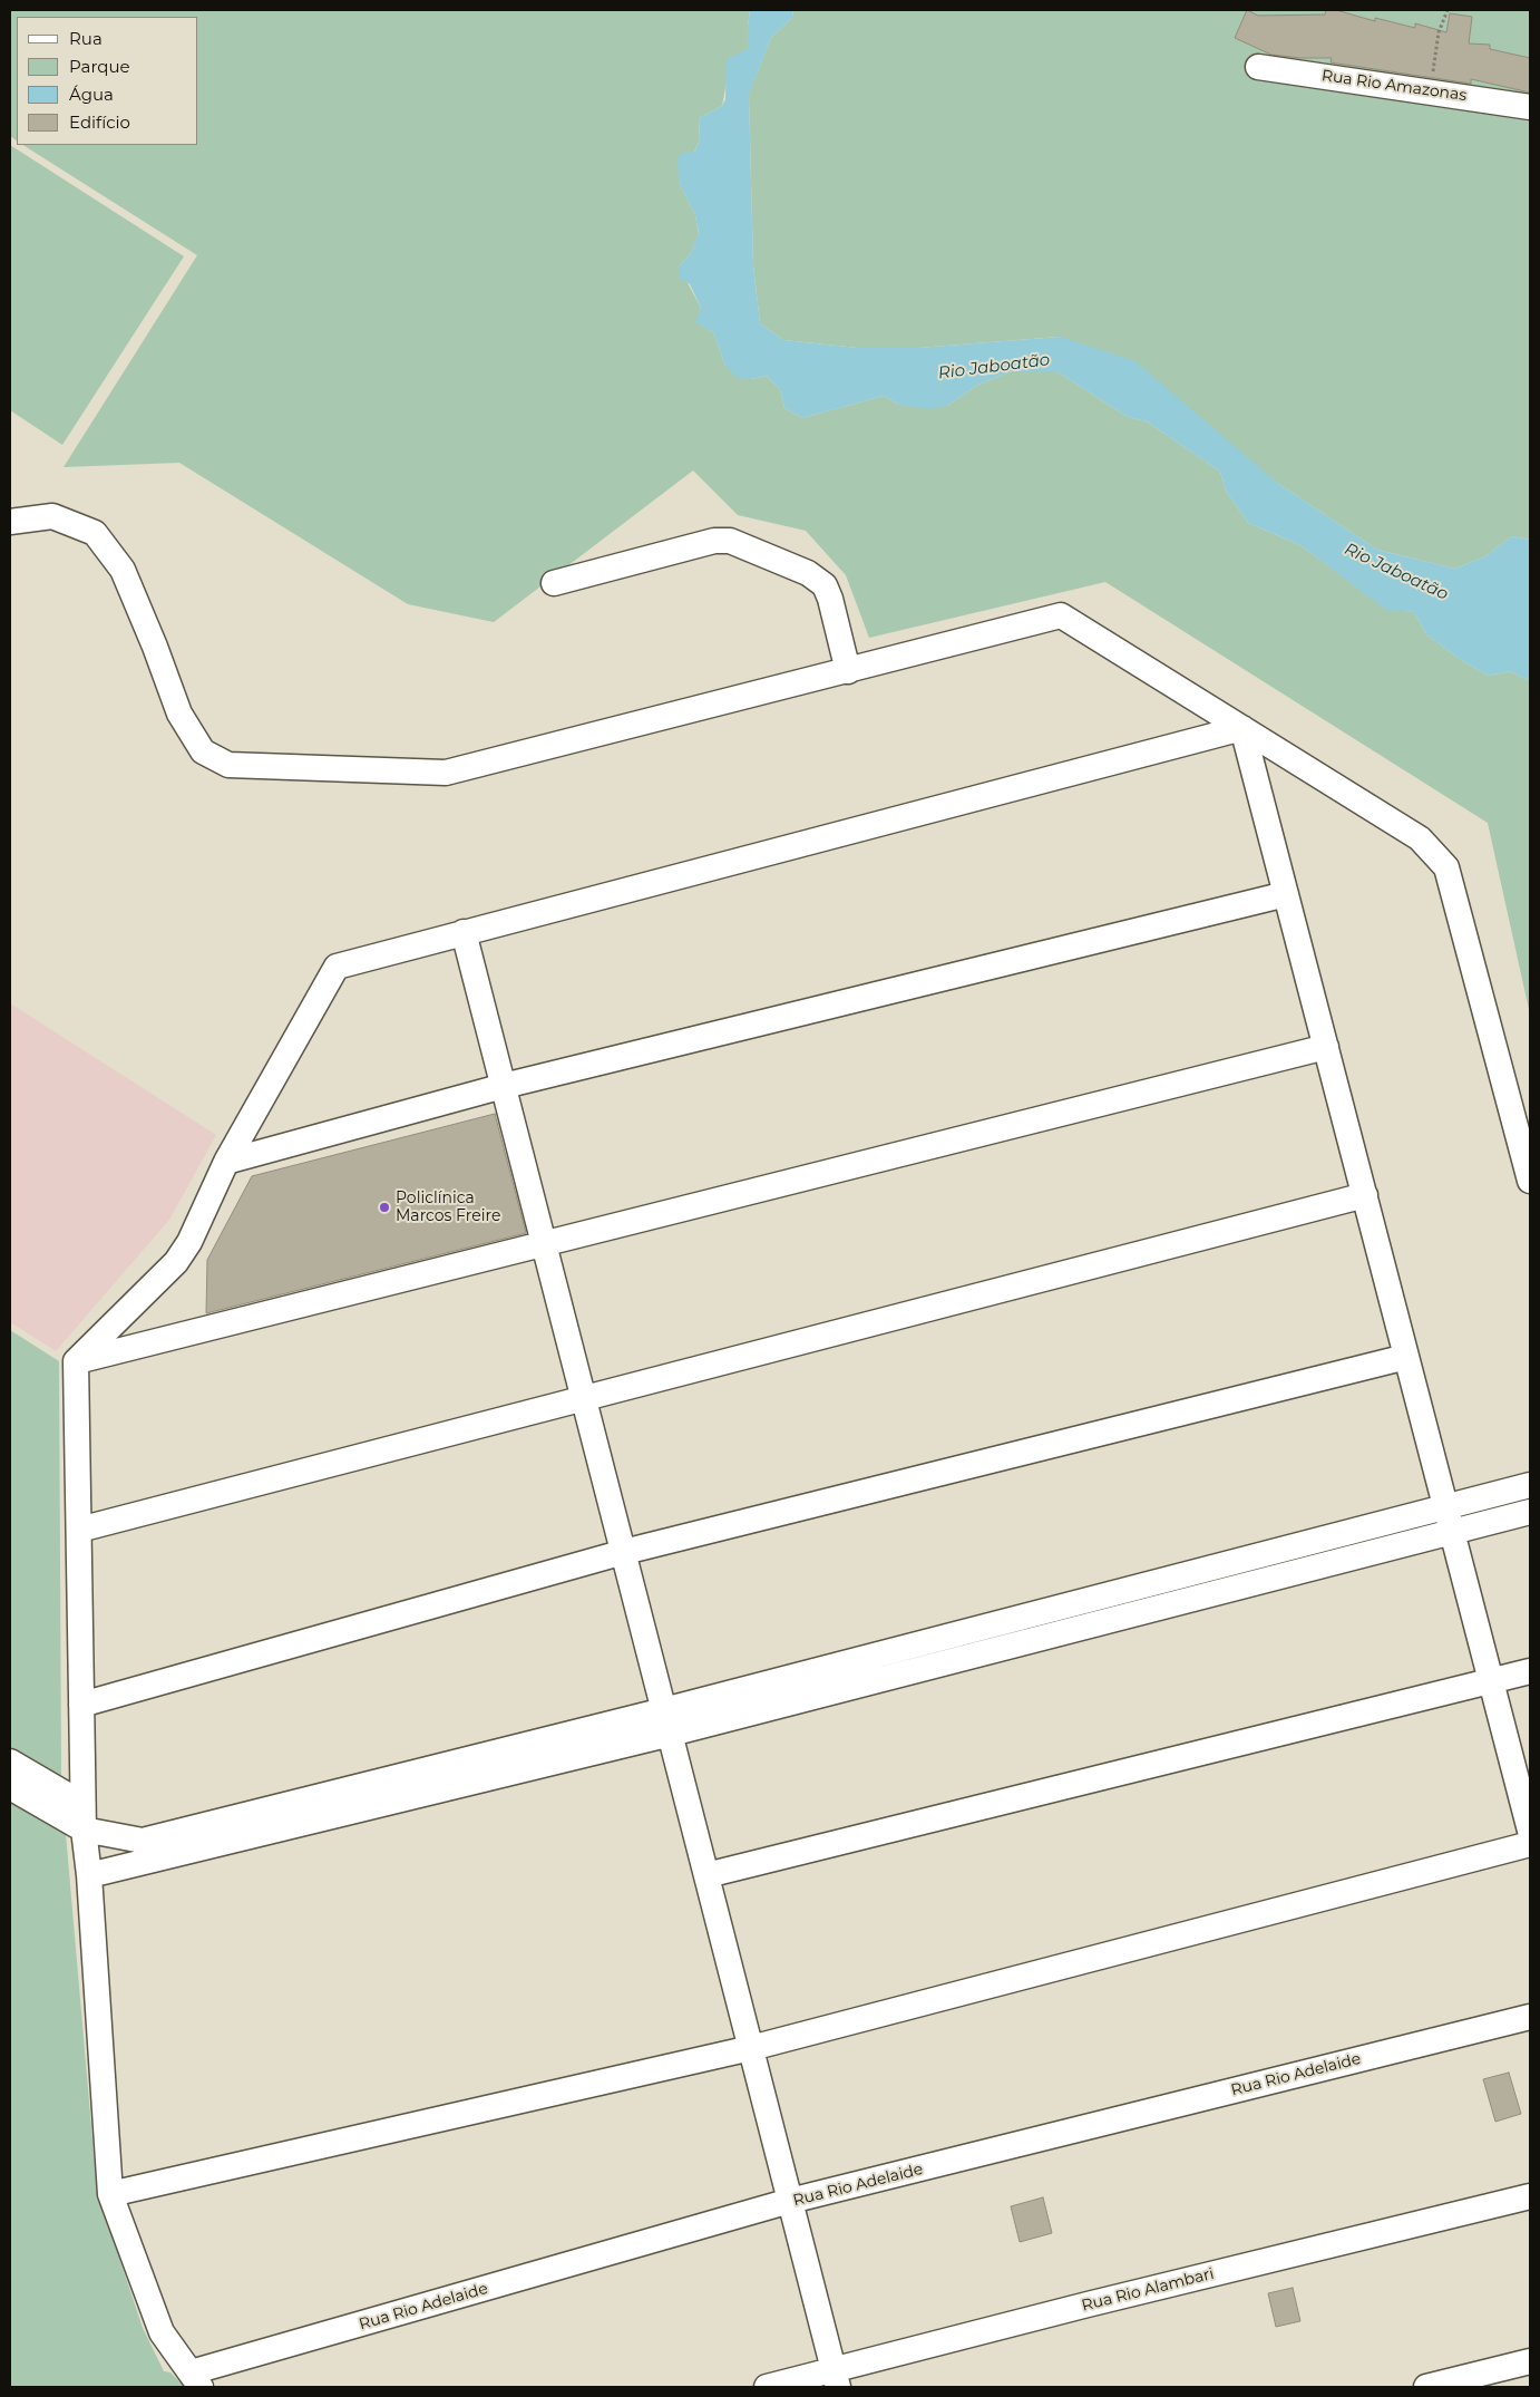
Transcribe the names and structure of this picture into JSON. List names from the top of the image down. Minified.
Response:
{"streets":{"street":["Rua Rio Amazonas","Rua Rio Adelaide","Rua Rio Alambari"]},"water":["Rio Jaboatão"],"places":["Policlínica Marcos Freire"],"legend":["Rua","Parque","Água","Edifício"]}
